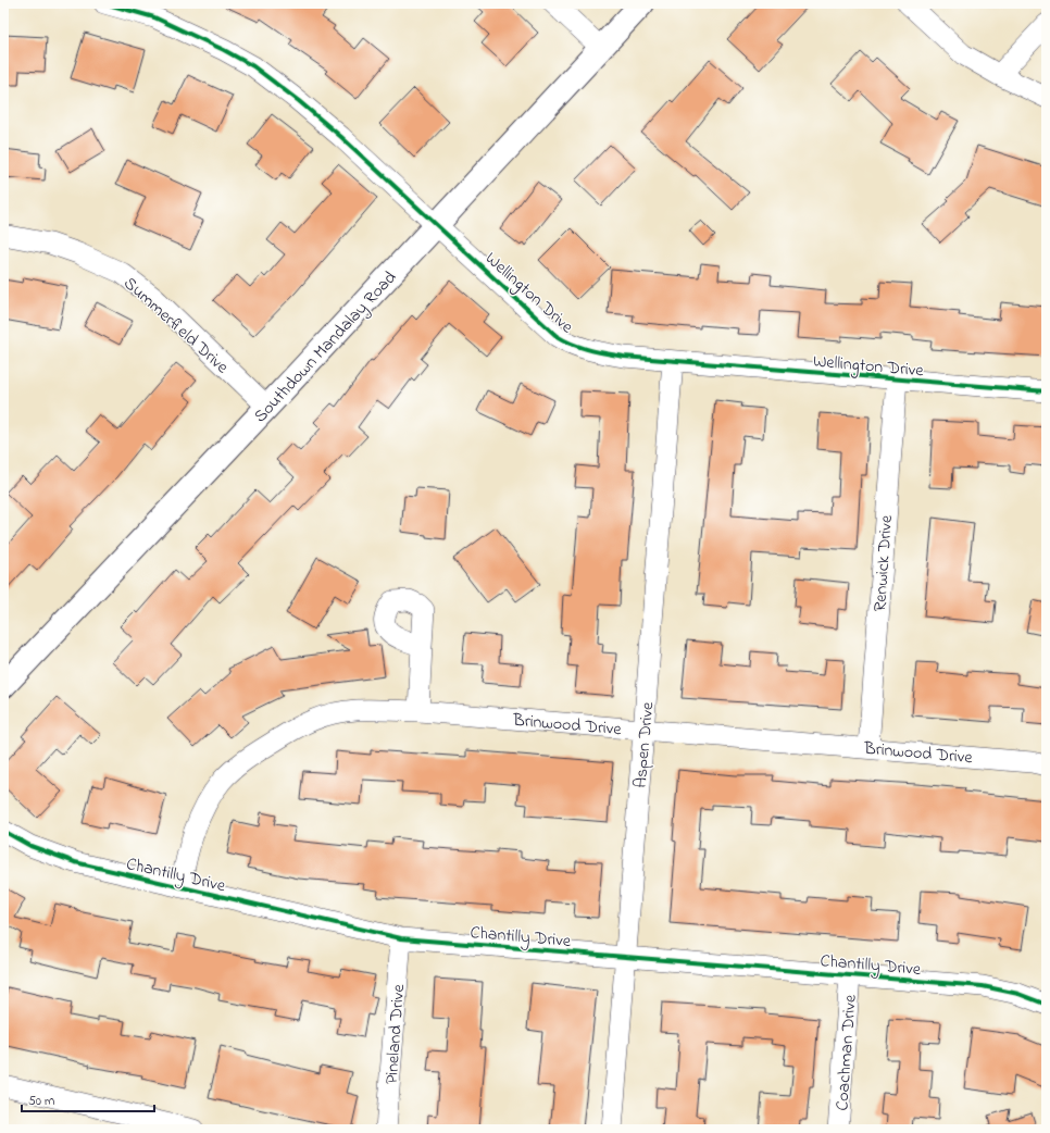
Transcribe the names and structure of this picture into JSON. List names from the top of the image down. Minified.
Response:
{"streets":{"street":["Wellington Drive","Summerfield Drive","Southdown Mandalay Road","Renwick Drive","Brinwood Drive","Aspen Drive","Chantilly Drive","Pineland Drive","Coachman Drive"]},"crossings":[["Wellington Drive","Southdown Mandalay Road"],["Wellington Drive","Renwick Drive"],["Wellington Drive","Aspen Drive"],["Summerfield Drive","Southdown Mandalay Road"],["Renwick Drive","Brinwood Drive"],["Brinwood Drive","Aspen Drive"],["Brinwood Drive","Chantilly Drive"],["Aspen Drive","Chantilly Drive"],["Chantilly Drive","Pineland Drive"],["Chantilly Drive","Coachman Drive"]],"scale_bar":"50 m"}
